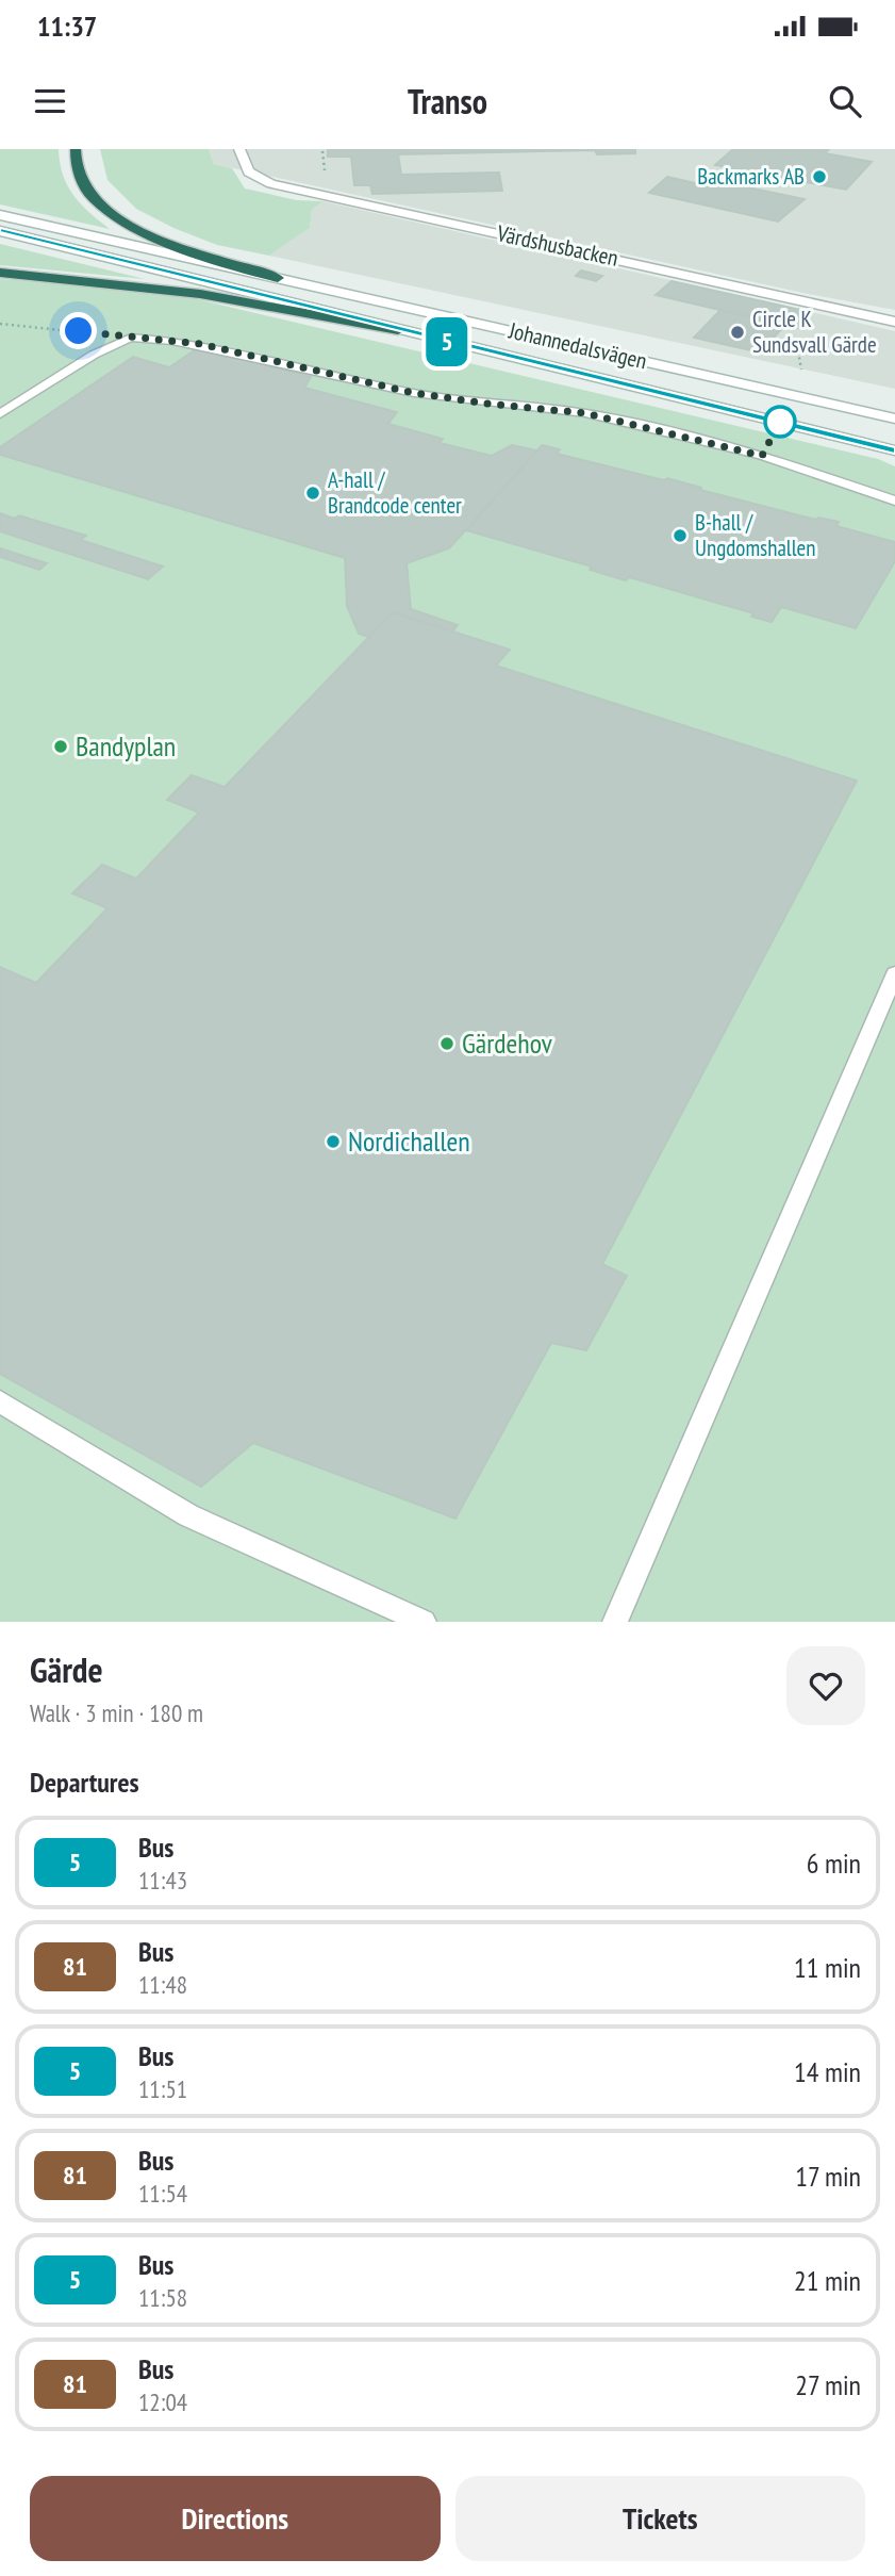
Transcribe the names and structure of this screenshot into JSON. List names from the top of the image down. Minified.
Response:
{"streets":{"main road":["Värdshusbacken","Johannedalsvägen"]},"places":["Backmarks AB","Circle K Sundsvall Gärde","A-hall / Brandcode center","B-hall / Ungdomshallen","Bandyplan","Gärdehov","Nordichallen"],"lines":["bus line 5"],"page":{"status":"11:37","header":"Transo","on_map":"5","heading":[["Gärde","Walk · 3 min · 180 m"],"Departures"],"list":[{"mark":"5","name":"Bus","note":"11:43","value":"6 min"},{"mark":"81","name":"Bus","note":"11:48","value":"11 min"},{"mark":"5","name":"Bus","note":"11:51","value":"14 min"},{"mark":"81","name":"Bus","note":"11:54","value":"17 min"},{"mark":"5","name":"Bus","note":"11:58","value":"21 min"},{"mark":"81","name":"Bus","note":"12:04","value":"27 min"}],"buttons":["Directions","Tickets"]}}
